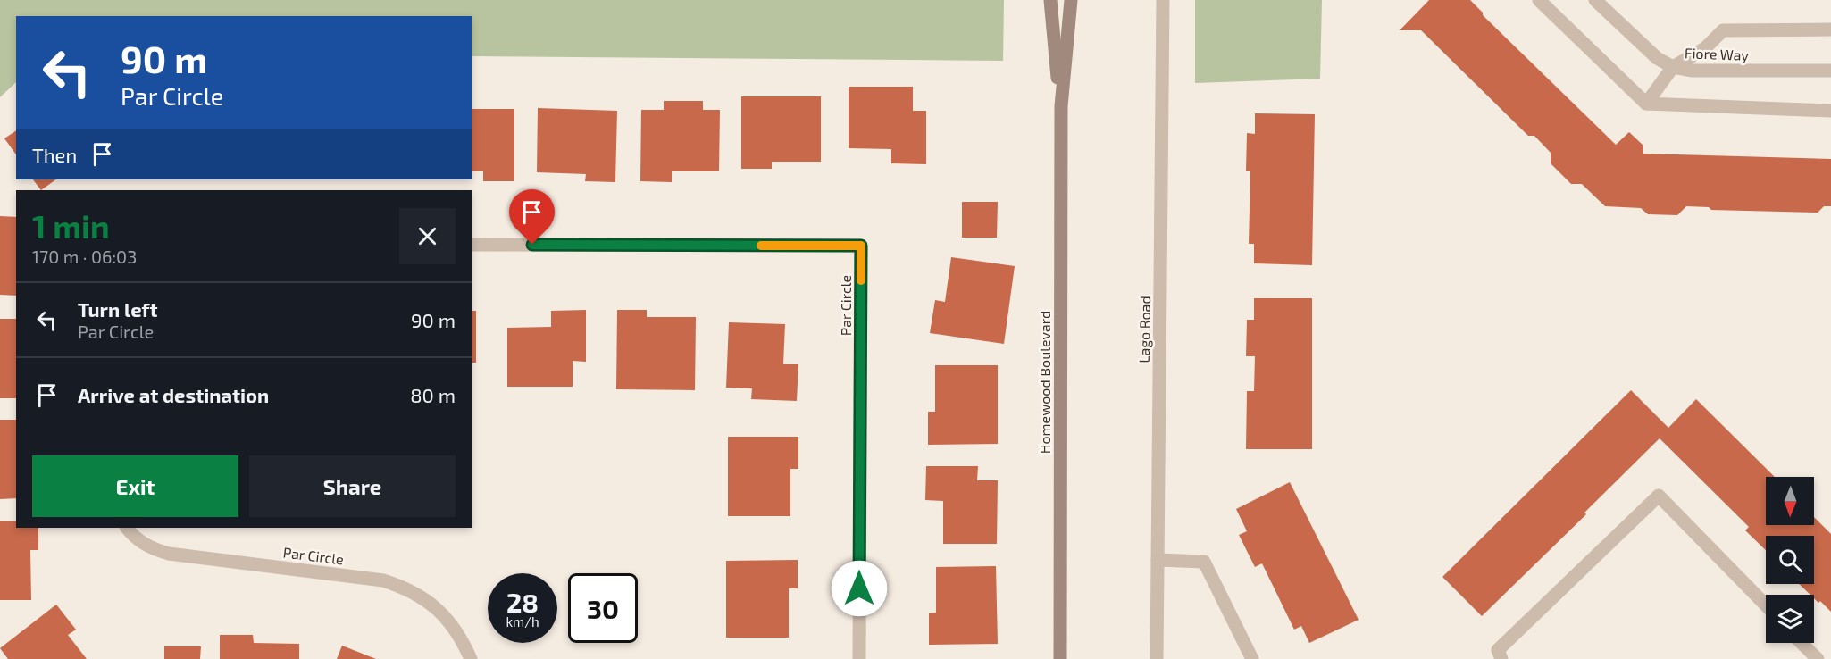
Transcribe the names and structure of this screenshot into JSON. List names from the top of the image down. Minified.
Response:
{"streets":{"street":["Fiore Way","Par Circle","Lago Road","Homewood Boulevard"]},"north":"bottom","page":{"turn":["90 m","Par Circle"],"then":"Then","heading":["1 min","170 m · 06:03"],"list":[{"name":"Turn left","note":"Par Circle","value":"90 m"},{"name":"Arrive at destination","value":"80 m"}],"buttons":["Exit","Share"],"speed":"28 km/h","limit":"30"}}
